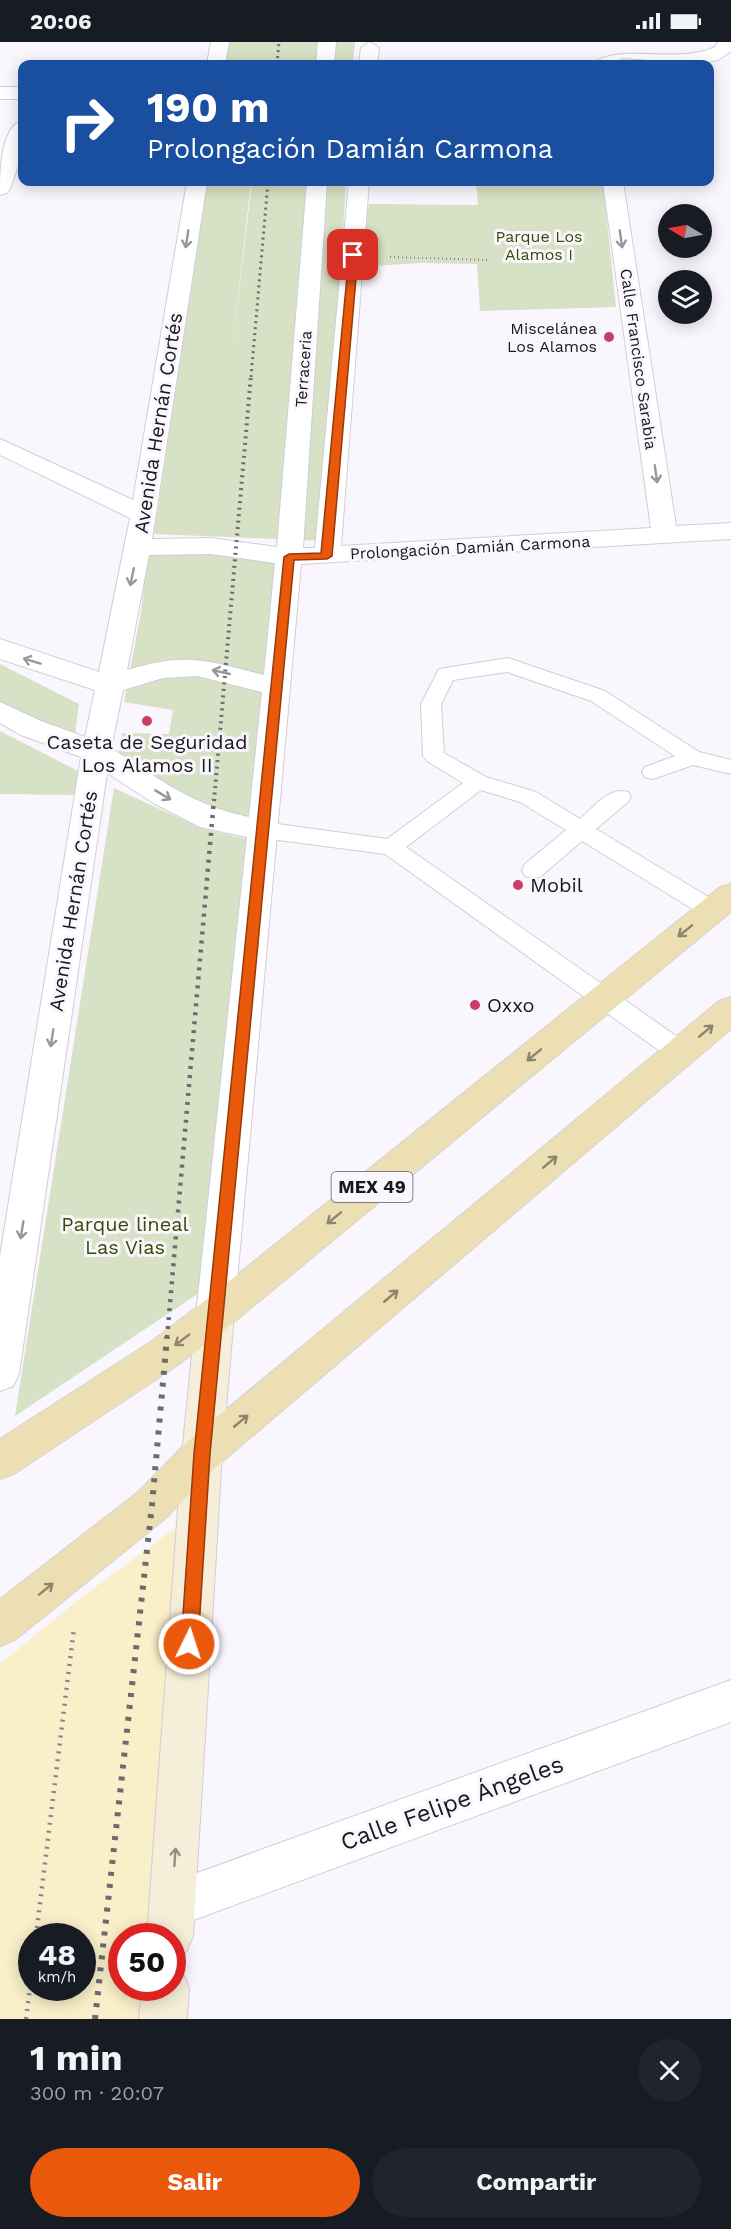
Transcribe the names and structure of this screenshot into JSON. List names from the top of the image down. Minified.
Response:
{"streets":{"main road":["MEX 49"],"street":["Calle Francisco Sarabia","Terraceria","Avenida Hernán Cortés","Prolongación Damián Carmona","Calle Felipe Ángeles"]},"crossings":[["Calle Francisco Sarabia","Prolongación Damián Carmona"],["Terraceria","Prolongación Damián Carmona"],["Avenida Hernán Cortés","Prolongación Damián Carmona"]],"parks":["Parque Los Alamos I","Parque lineal Las Vias"],"places":["Miscelánea Los Alamos","Caseta de Seguridad Los Alamos II","Mobil","Oxxo"],"north":"left","page":{"status":"20:06","turn":["190 m","Prolongación Damián Carmona"],"speed":"48 km/h","limit":"50","heading":["1 min","300 m · 20:07"],"buttons":["Salir","Compartir"]}}
